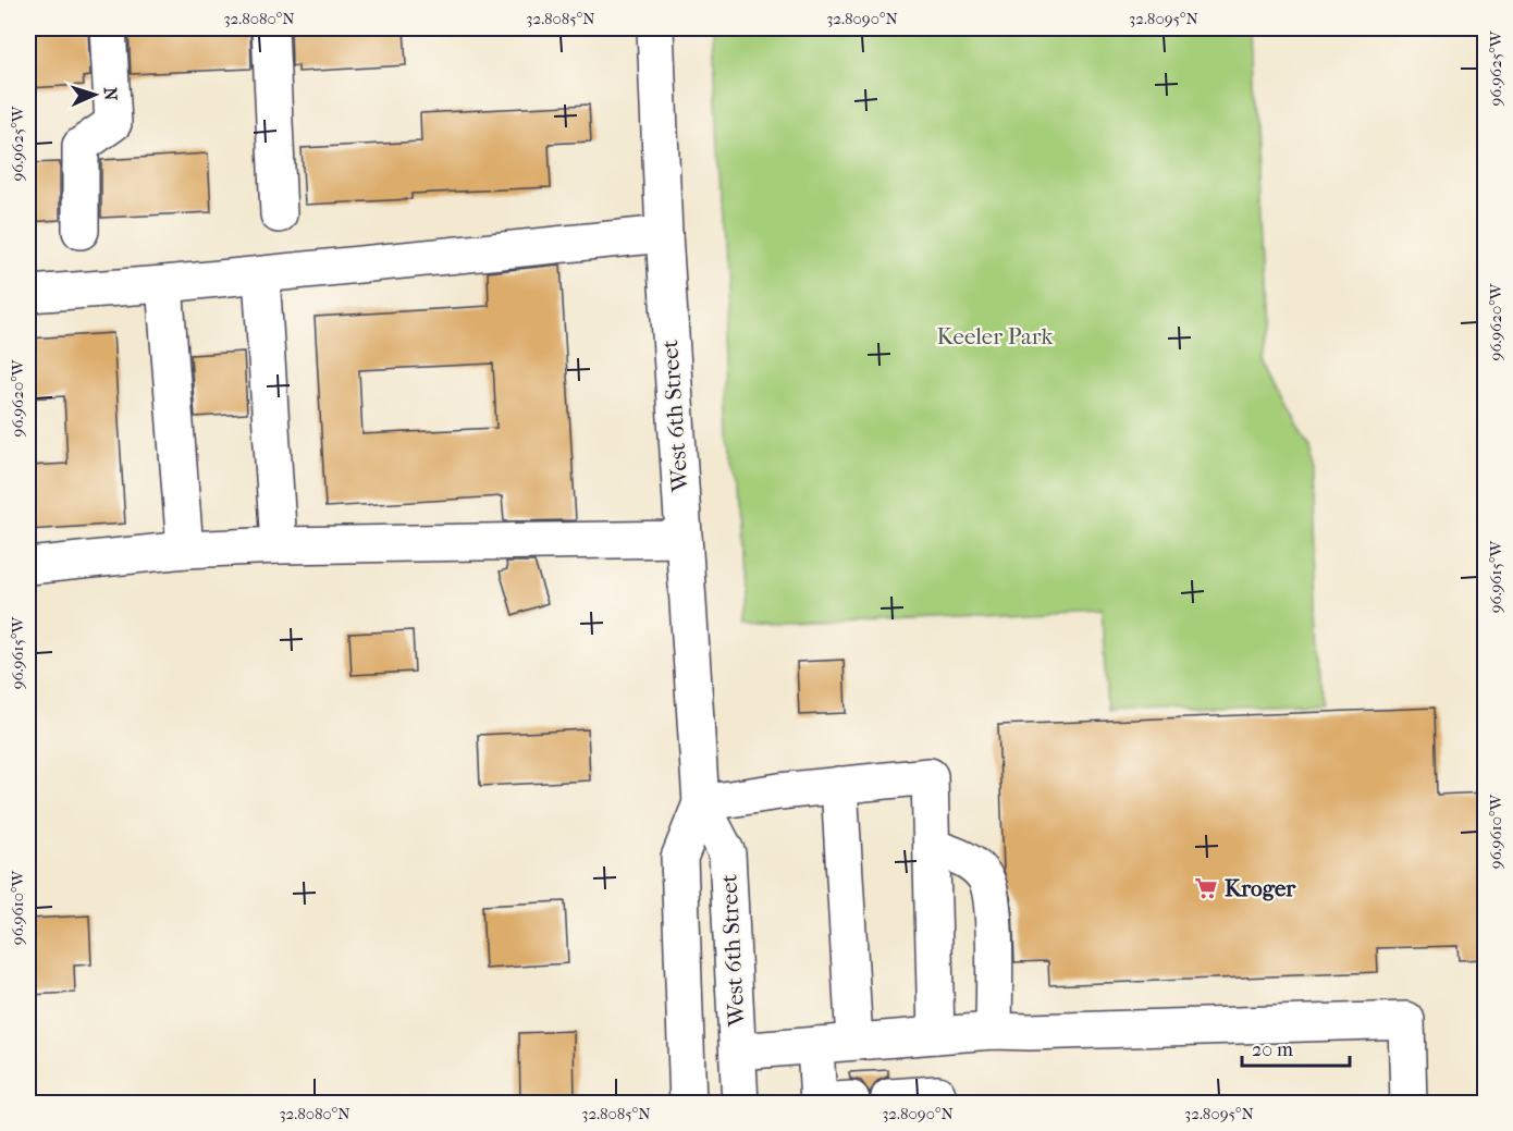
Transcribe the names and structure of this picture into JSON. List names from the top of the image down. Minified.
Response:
{"streets":{"street":["West 6th Street"]},"parks":["Keeler Park"],"places":{"supermarket":["Kroger"]},"scale_bar":"20 m","north":"right","coordinates":["32.8080°N","32.8085°N","32.8090°N","32.8095°N","96.9625°W","96.9620°W","96.9615°W","96.9610°W"]}
